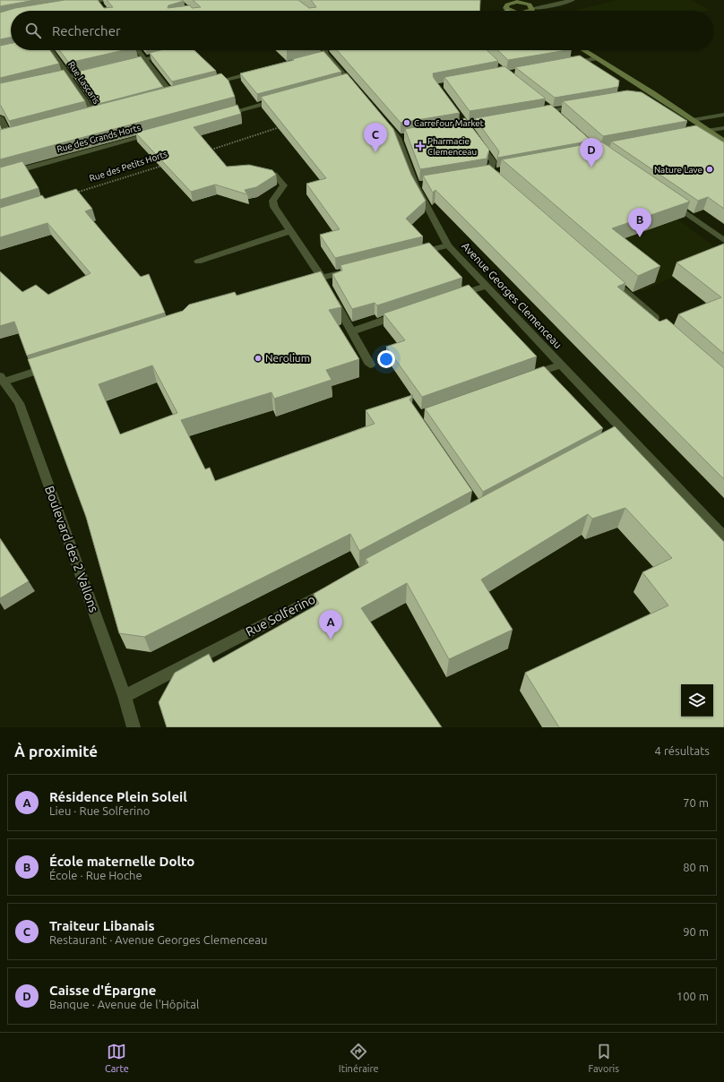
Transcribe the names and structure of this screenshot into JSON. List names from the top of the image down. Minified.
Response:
{"streets":{"street":["Rue Lascaris","Rue des Grands Horts","Avenue Georges Clemenceau","Boulevard des 2 Vallons","Rue Solferino"],"path":["Rue des Petits Horts"]},"crossings":[["Boulevard des 2 Vallons","Rue Solferino"]],"places":{"other":["Carrefour Market","Nature Lave","Nerolium"],"health":["Pharmacie Clemenceau"]},"page":{"search":"Rechercher","pins":["C","D","B","A"],"heading":["À proximité","4 résultats"],"list":[{"mark":"A","name":"Résidence Plein Soleil","note":"Lieu · Rue Solferino","value":"70 m"},{"mark":"B","name":"École maternelle Dolto","note":"École · Rue Hoche","value":"80 m"},{"mark":"C","name":"Traiteur Libanais","note":"Restaurant · Avenue Georges Clemenceau","value":"90 m"},{"mark":"D","name":"Caisse d'Épargne","note":"Banque · Avenue de l'Hôpital","value":"100 m"}],"nav":["Carte","Itinéraire","Favoris"]}}
